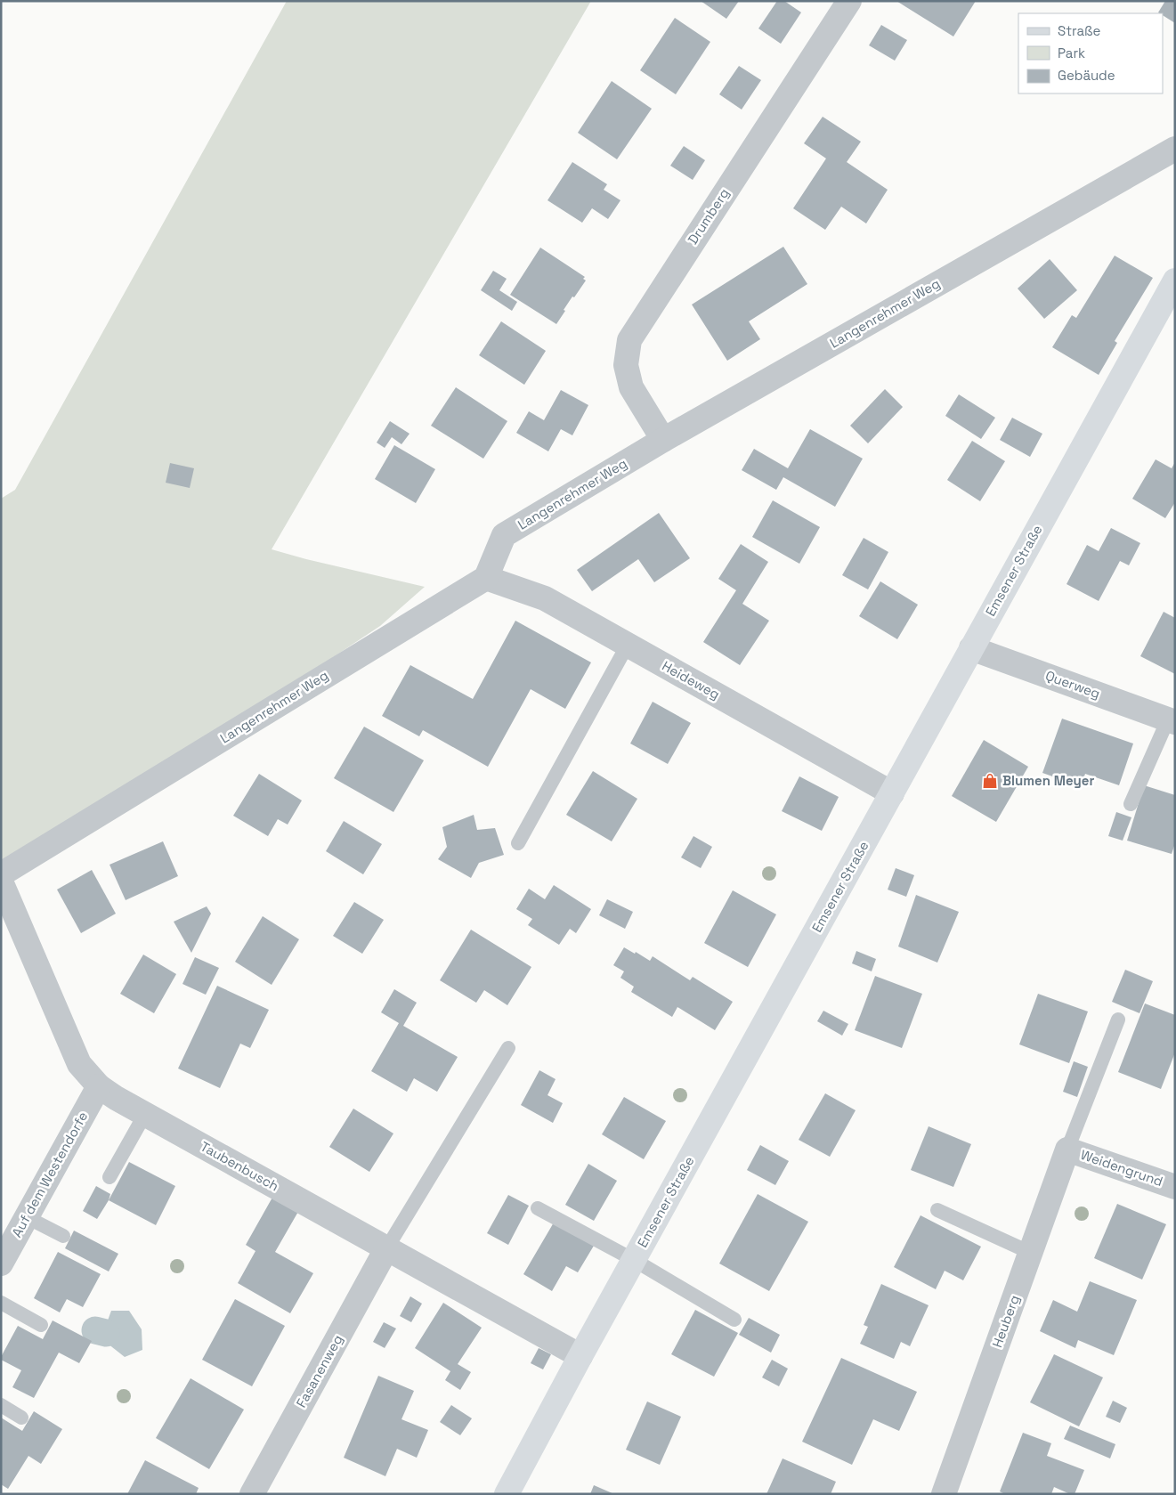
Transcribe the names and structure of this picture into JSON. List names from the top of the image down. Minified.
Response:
{"streets":{"street":["Drumberg","Langenrehmer Weg","Emsener Straße","Heideweg","Querweg","Taubenbusch","Weidengrund","Auf dem Westendorfe","Heuberg","Fasanenweg"]},"crossings":[["Drumberg","Langenrehmer Weg"],["Langenrehmer Weg","Heideweg"],["Emsener Straße","Heideweg"],["Emsener Straße","Querweg"],["Emsener Straße","Taubenbusch"],["Taubenbusch","Auf dem Westendorfe"],["Taubenbusch","Fasanenweg"],["Weidengrund","Heuberg"]],"places":{"shop":["Blumen Meyer"]},"legend":["Straße","Park","Gebäude"]}
